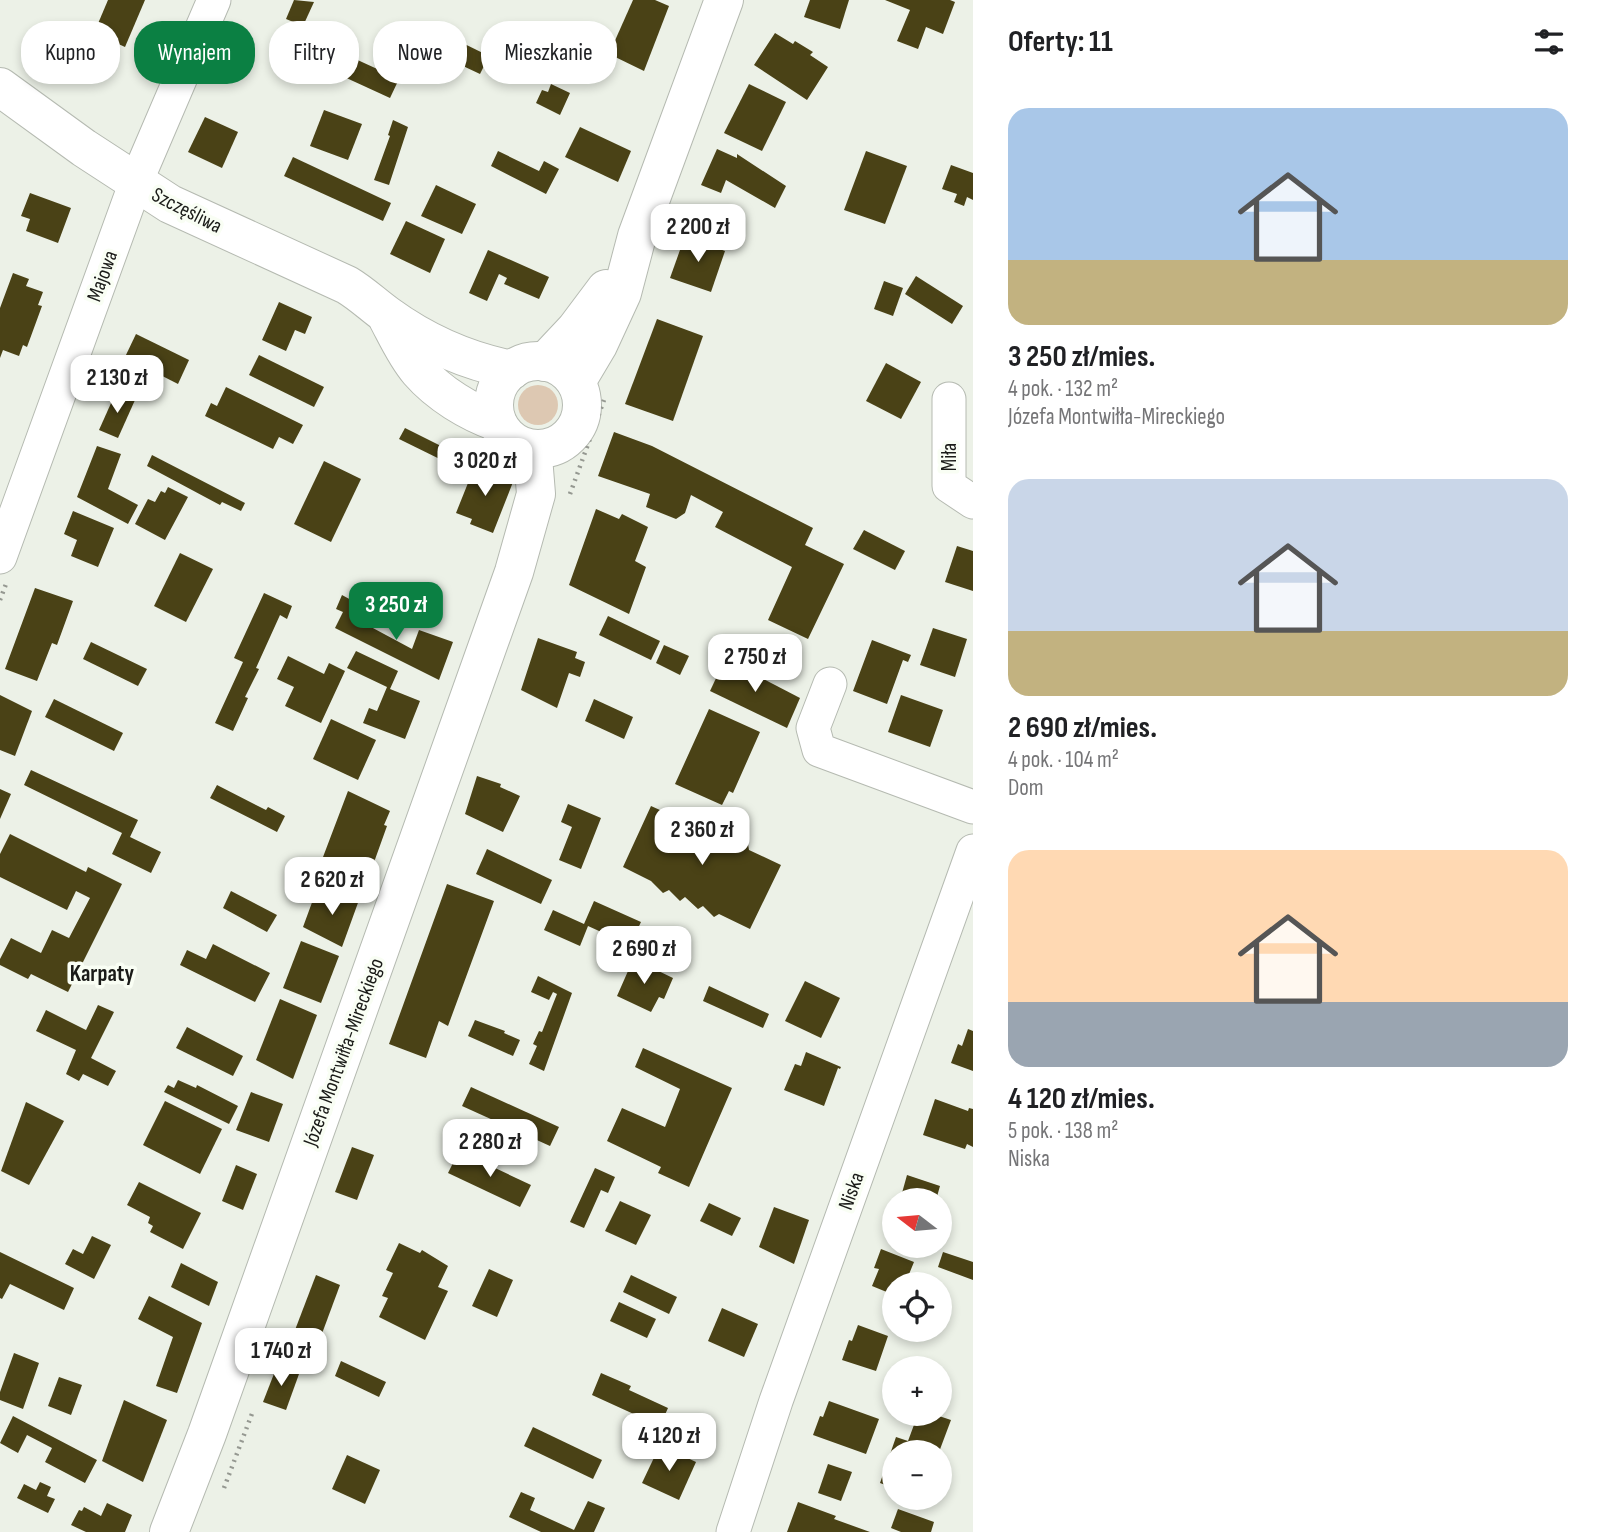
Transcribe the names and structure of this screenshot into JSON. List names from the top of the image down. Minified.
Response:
{"streets":{"main road":["Szczęśliwa","Józefa Montwiłła-Mireckiego"],"street":["Majowa","Miła","Niska"]},"crossings":[["Szczęśliwa","Majowa"],["Szczęśliwa","Józefa Montwiłła-Mireckiego"]],"districts":["Karpaty"],"north":"left","page":{"heading":"Oferty: 11","chip":["Kupno","Wynajem","Filtry","Nowe","Mieszkanie"],"list":[{"name":"3 250 zł/mies.","note":"4 pok. · 132 m² · Józefa Montwiłła-Mireckiego"},{"name":"2 690 zł/mies.","note":"4 pok. · 104 m² · Dom"},{"name":"4 120 zł/mies.","note":"5 pok. · 138 m² · Niska"}],"price":["2 200 zł","2 130 zł","3 020 zł","3 250 zł","2 750 zł","2 360 zł","2 620 zł","2 690 zł","2 280 zł","1 740 zł","4 120 zł"],"map_buttons":["+","−"]}}
